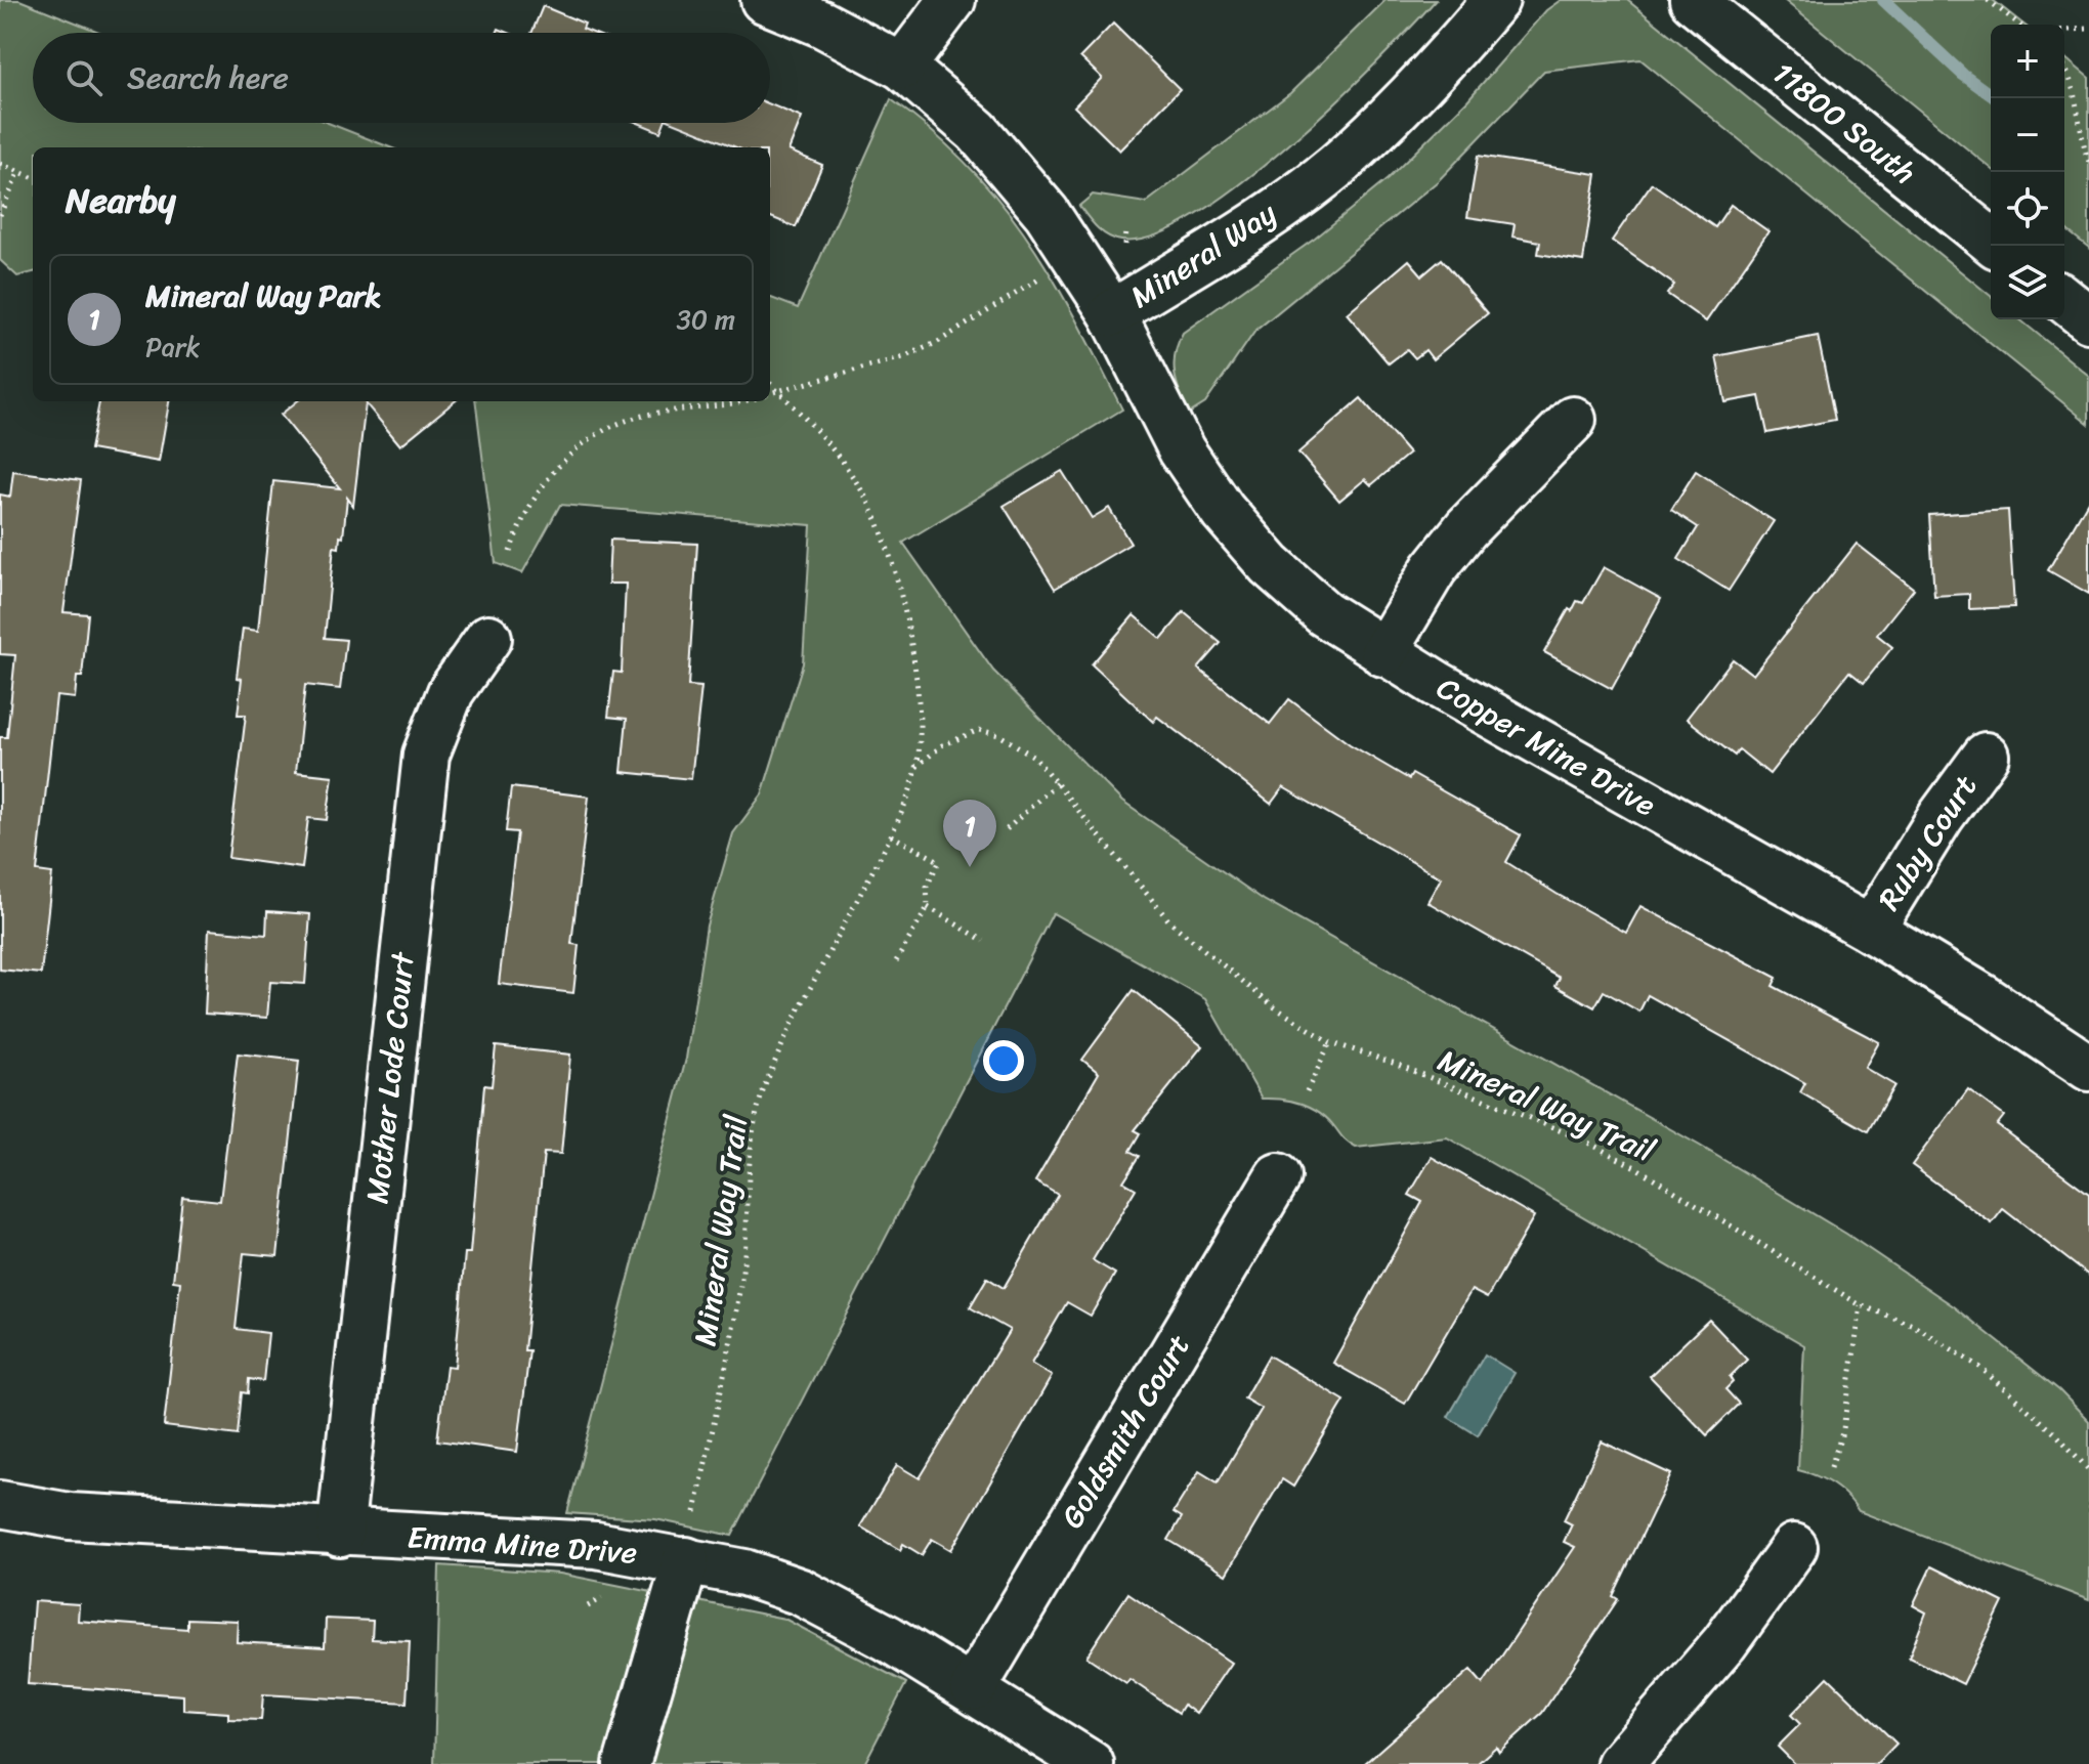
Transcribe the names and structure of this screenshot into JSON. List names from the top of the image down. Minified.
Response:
{"streets":{"street":["11800 South","Mineral Way","Copper Mine Drive","Ruby Court","Mother Lode Court","Goldsmith Court","Emma Mine Drive"],"path":["Mineral Way Trail"]},"crossings":[["Mineral Way","Copper Mine Drive"],["Copper Mine Drive","Ruby Court"],["Mother Lode Court","Emma Mine Drive"],["Goldsmith Court","Emma Mine Drive"]],"page":{"map_buttons":["+","−"],"search":"Search here","heading":"Nearby","list":[{"mark":"1","name":"Mineral Way Park","note":"Park","value":"30 m"}],"pins":"1"}}
